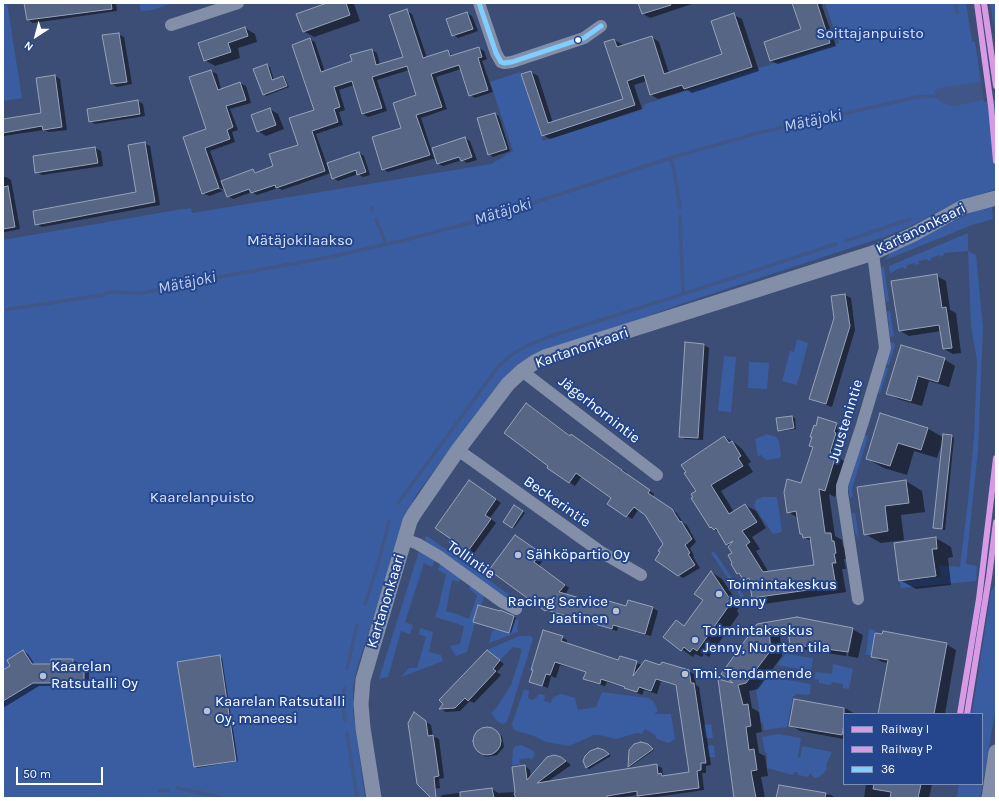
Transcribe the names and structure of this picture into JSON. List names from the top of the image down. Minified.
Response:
{"streets":{"street":["Kartanonkaari","Jägerhornintie","Juustenintie","Beckerintie","Tollintie"]},"crossings":[["Kartanonkaari","Jägerhornintie"],["Kartanonkaari","Juustenintie"],["Kartanonkaari","Beckerintie"],["Kartanonkaari","Tollintie"]],"water":["Mätäjoki"],"parks":["Soittajanpuisto","Mätäjokilaakso","Kaarelanpuisto"],"places":["Sähköpartio Oy","Toimintakeskus Jenny","Racing Service Jaatinen","Toimintakeskus Jenny, Nuorten tila","Tmi. Tendamende","Kaarelan Ratsutalli Oy","Kaarelan Ratsutalli Oy, maneesi"],"lines":["rail line I","rail line P","transit line 36"],"legend":["Railway I","Railway P","36"],"scale_bar":"50 m","north":"bottom left"}
